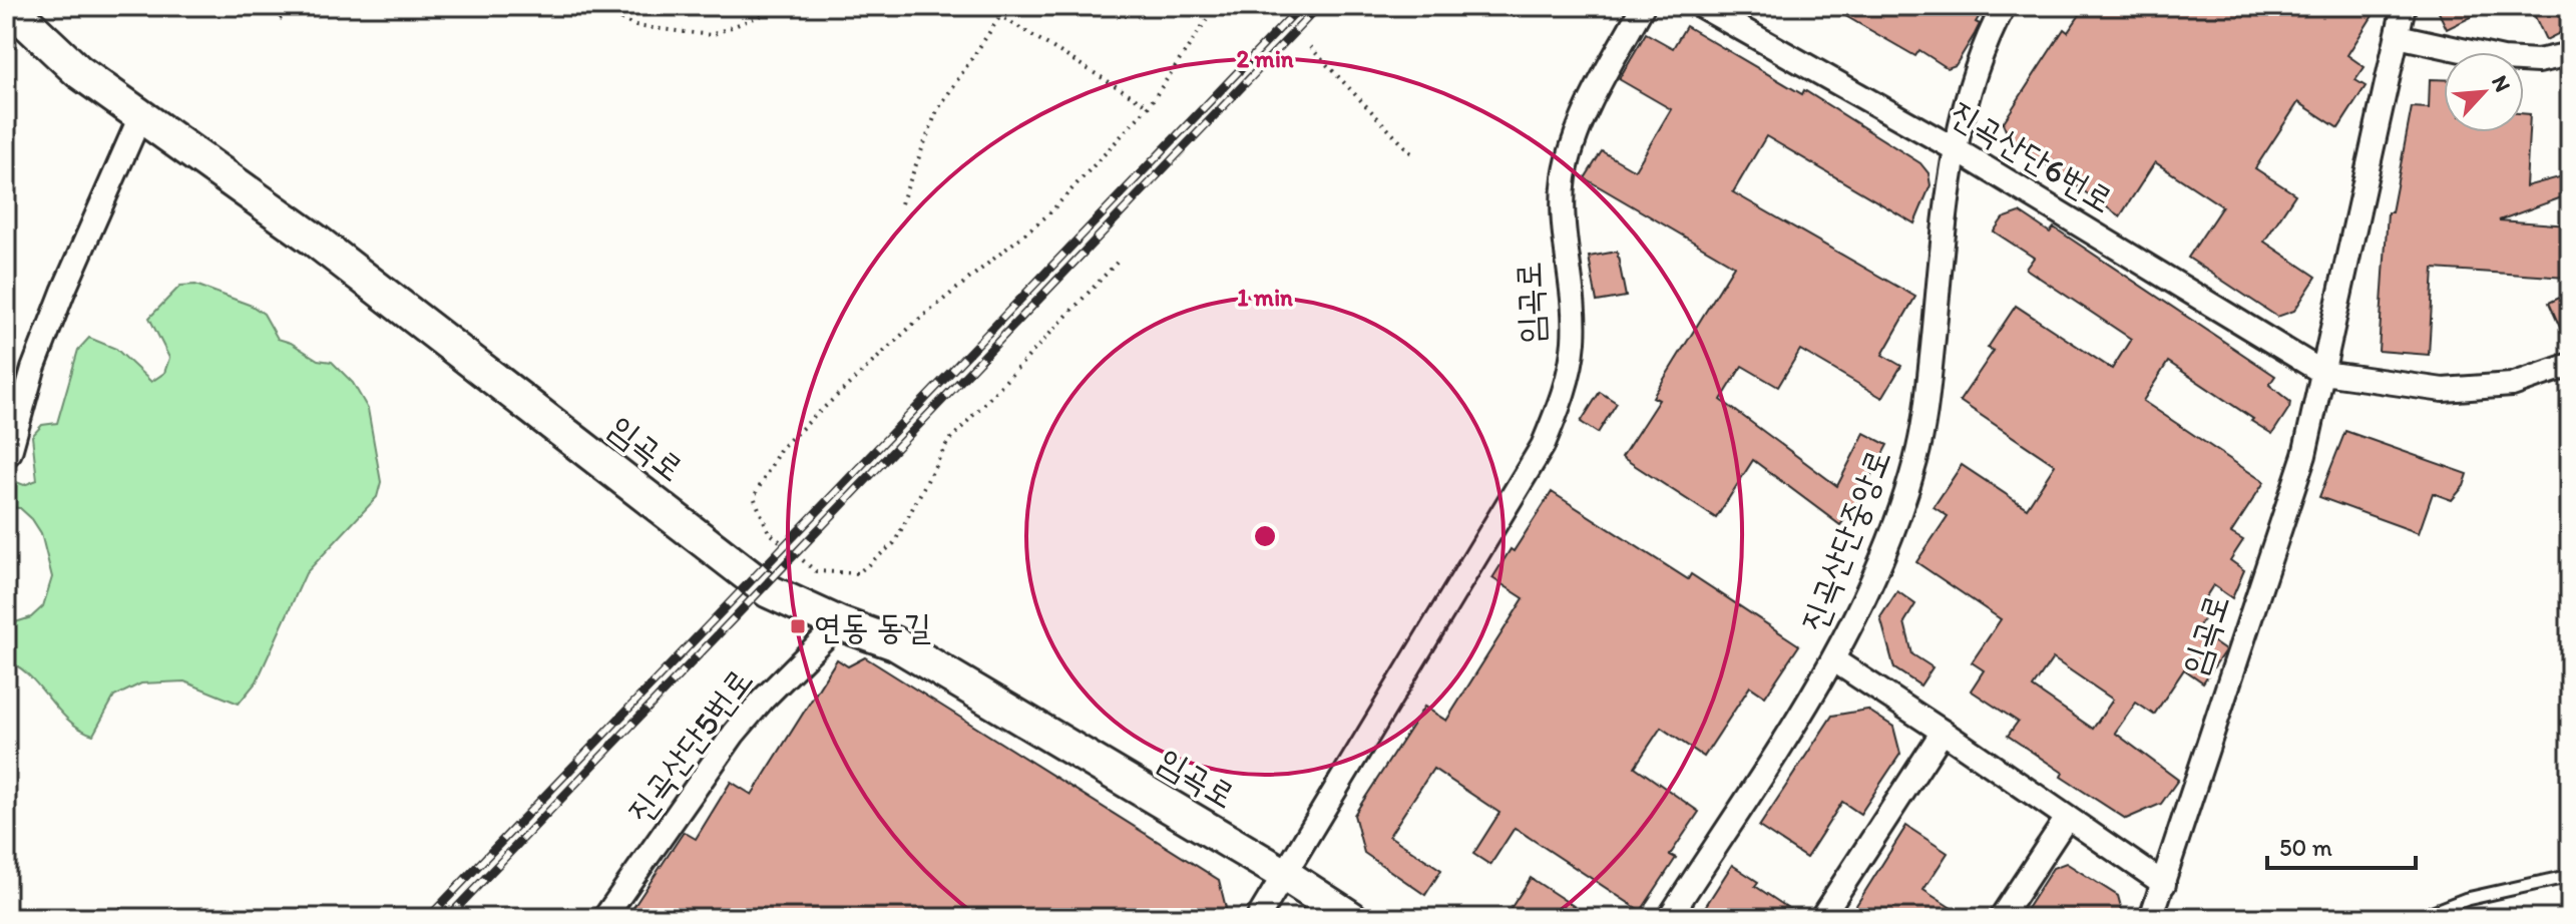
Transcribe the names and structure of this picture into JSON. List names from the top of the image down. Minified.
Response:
{"streets":{"main road":["임곡로"],"street":["진곡산단6번로","진곡산단중앙로","진곡산단5번로"]},"crossings":[["진곡산단6번로","임곡로"],["진곡산단6번로","진곡산단중앙로"],["임곡로","진곡산단5번로"]],"places":{"transit":["연동 동길"]},"scale_bar":"50 m","north":"top right","rings":["2 min","1 min"]}
